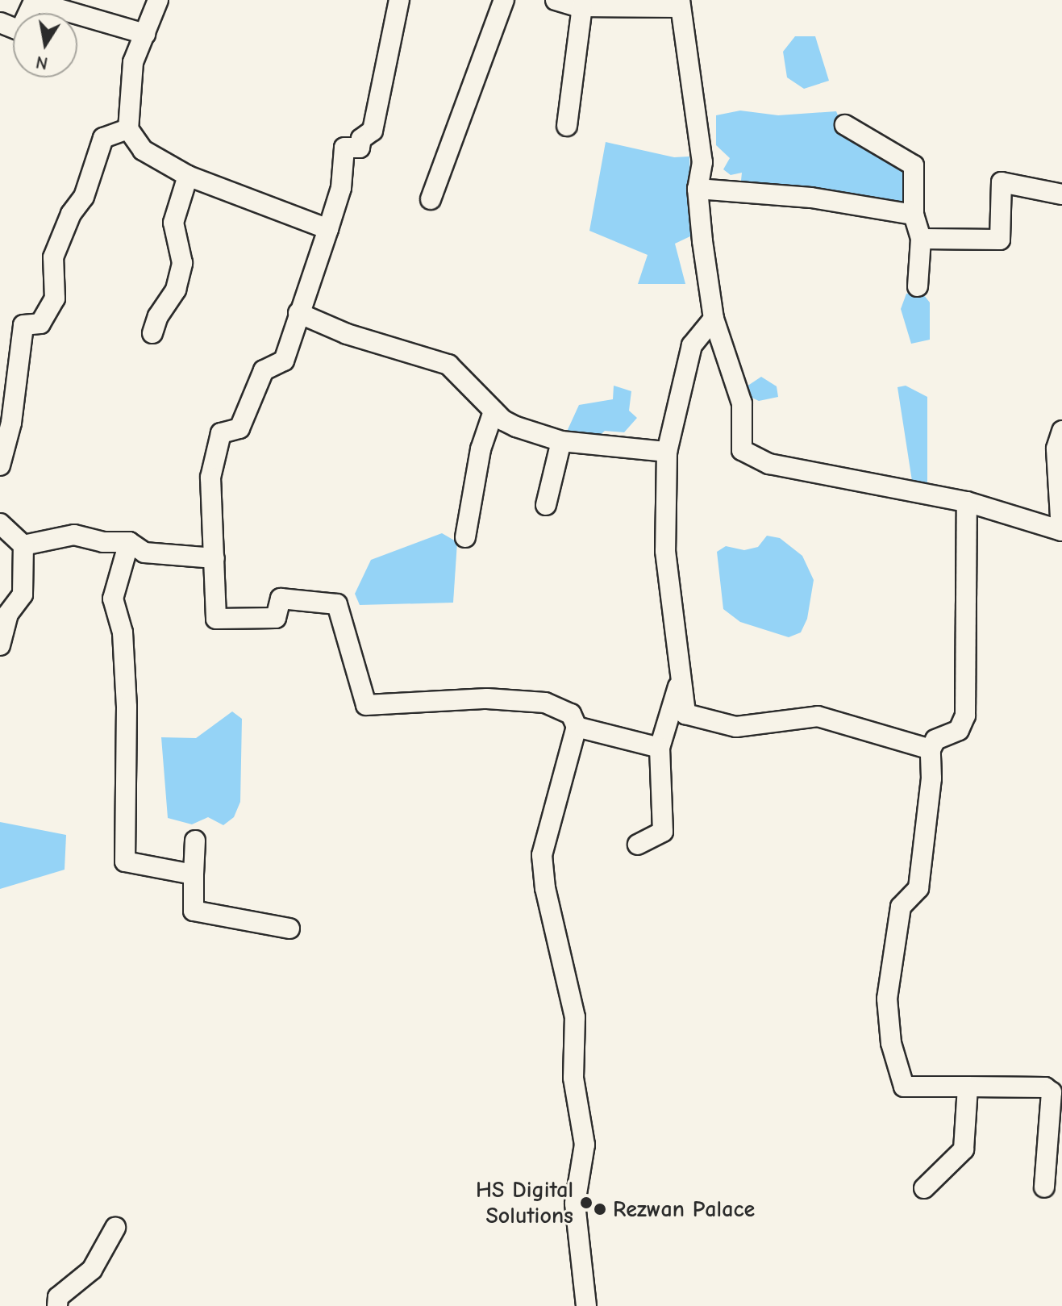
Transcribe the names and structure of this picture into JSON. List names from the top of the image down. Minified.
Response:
{"places":["HS Digital Solutions","Rezwan Palace"],"north":"bottom"}
